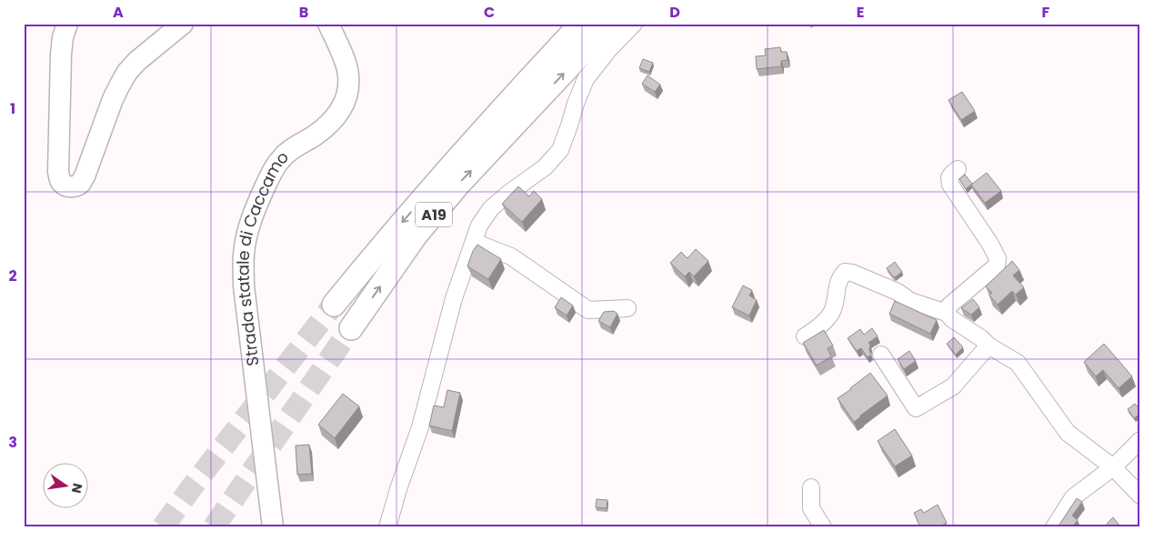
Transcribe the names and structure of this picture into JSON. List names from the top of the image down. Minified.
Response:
{"streets":{"highway":["A19"],"main road":["Strada statale di Caccamo"]},"north":"right","grid":{"columns":["A","B","C","D","E","F"],"rows":["1","2","3"]}}
